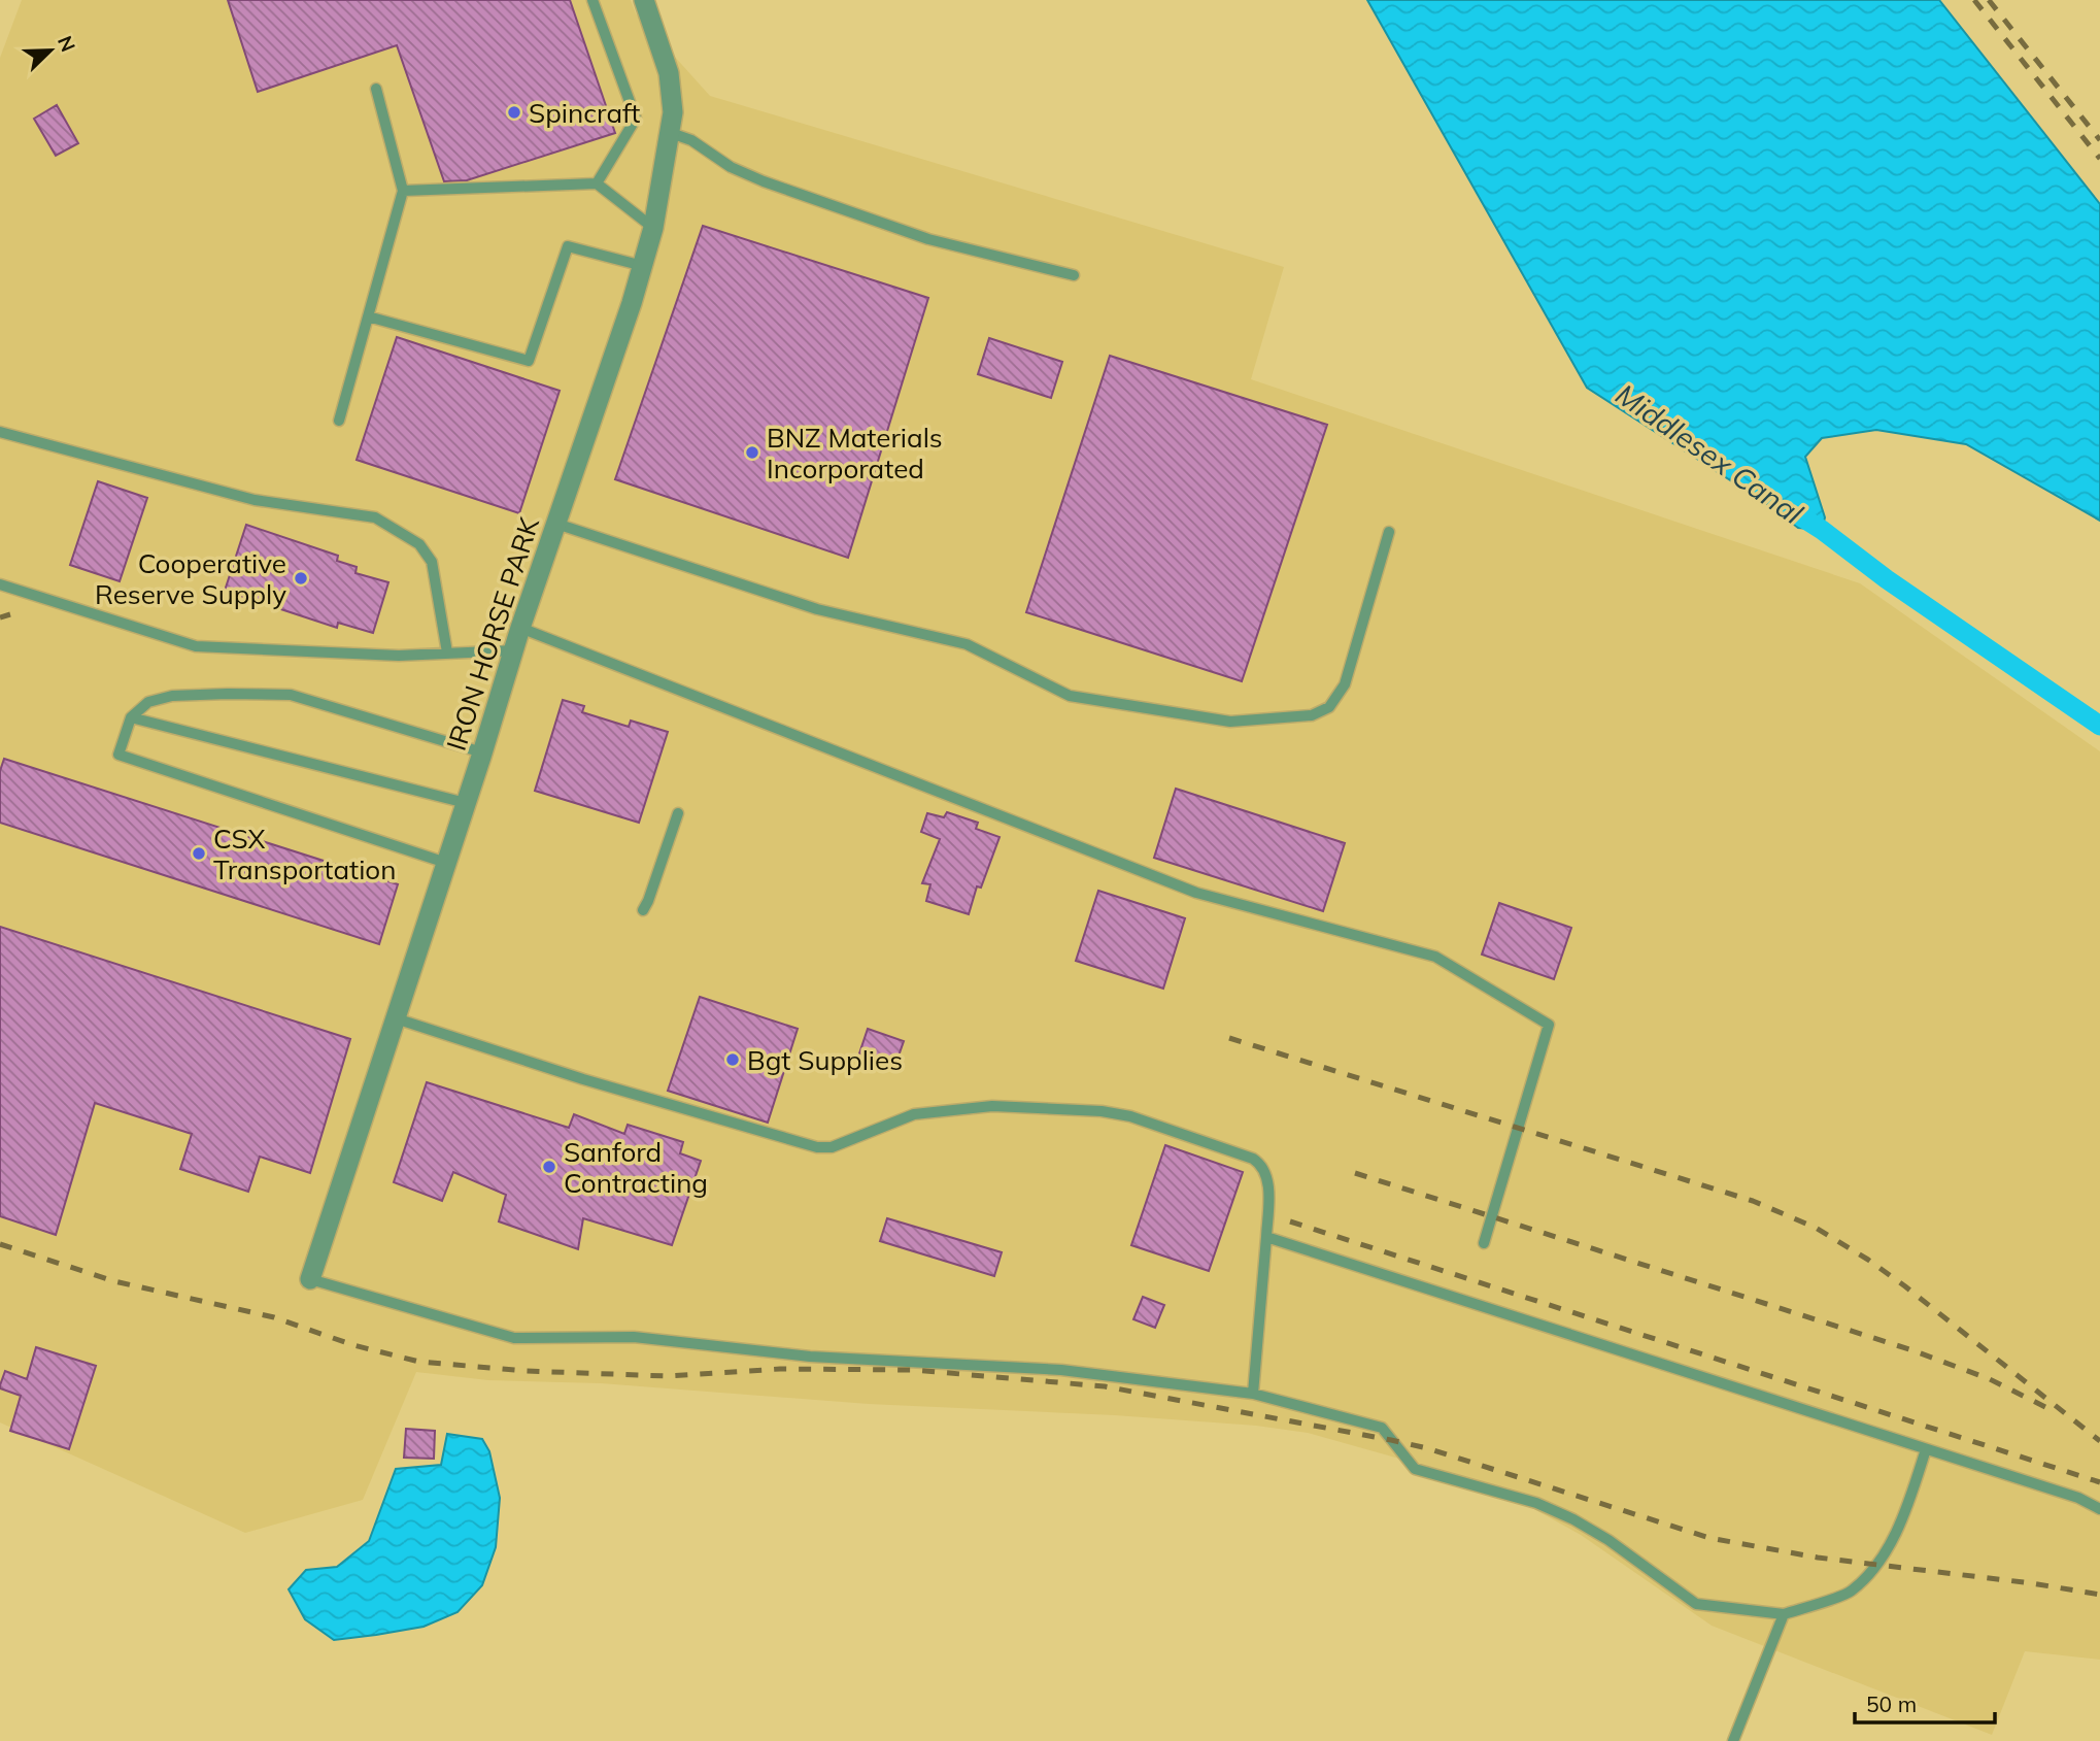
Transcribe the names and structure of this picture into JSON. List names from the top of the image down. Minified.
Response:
{"streets":{"street":["IRON HORSE PARK"]},"water":["Middlesex Canal"],"places":["Spincraft","BNZ Materials Incorporated","Cooperative Reserve Supply","CSX Transportation","Bgt Supplies","Sanford Contracting"],"scale_bar":"50 m","north":"top right"}
